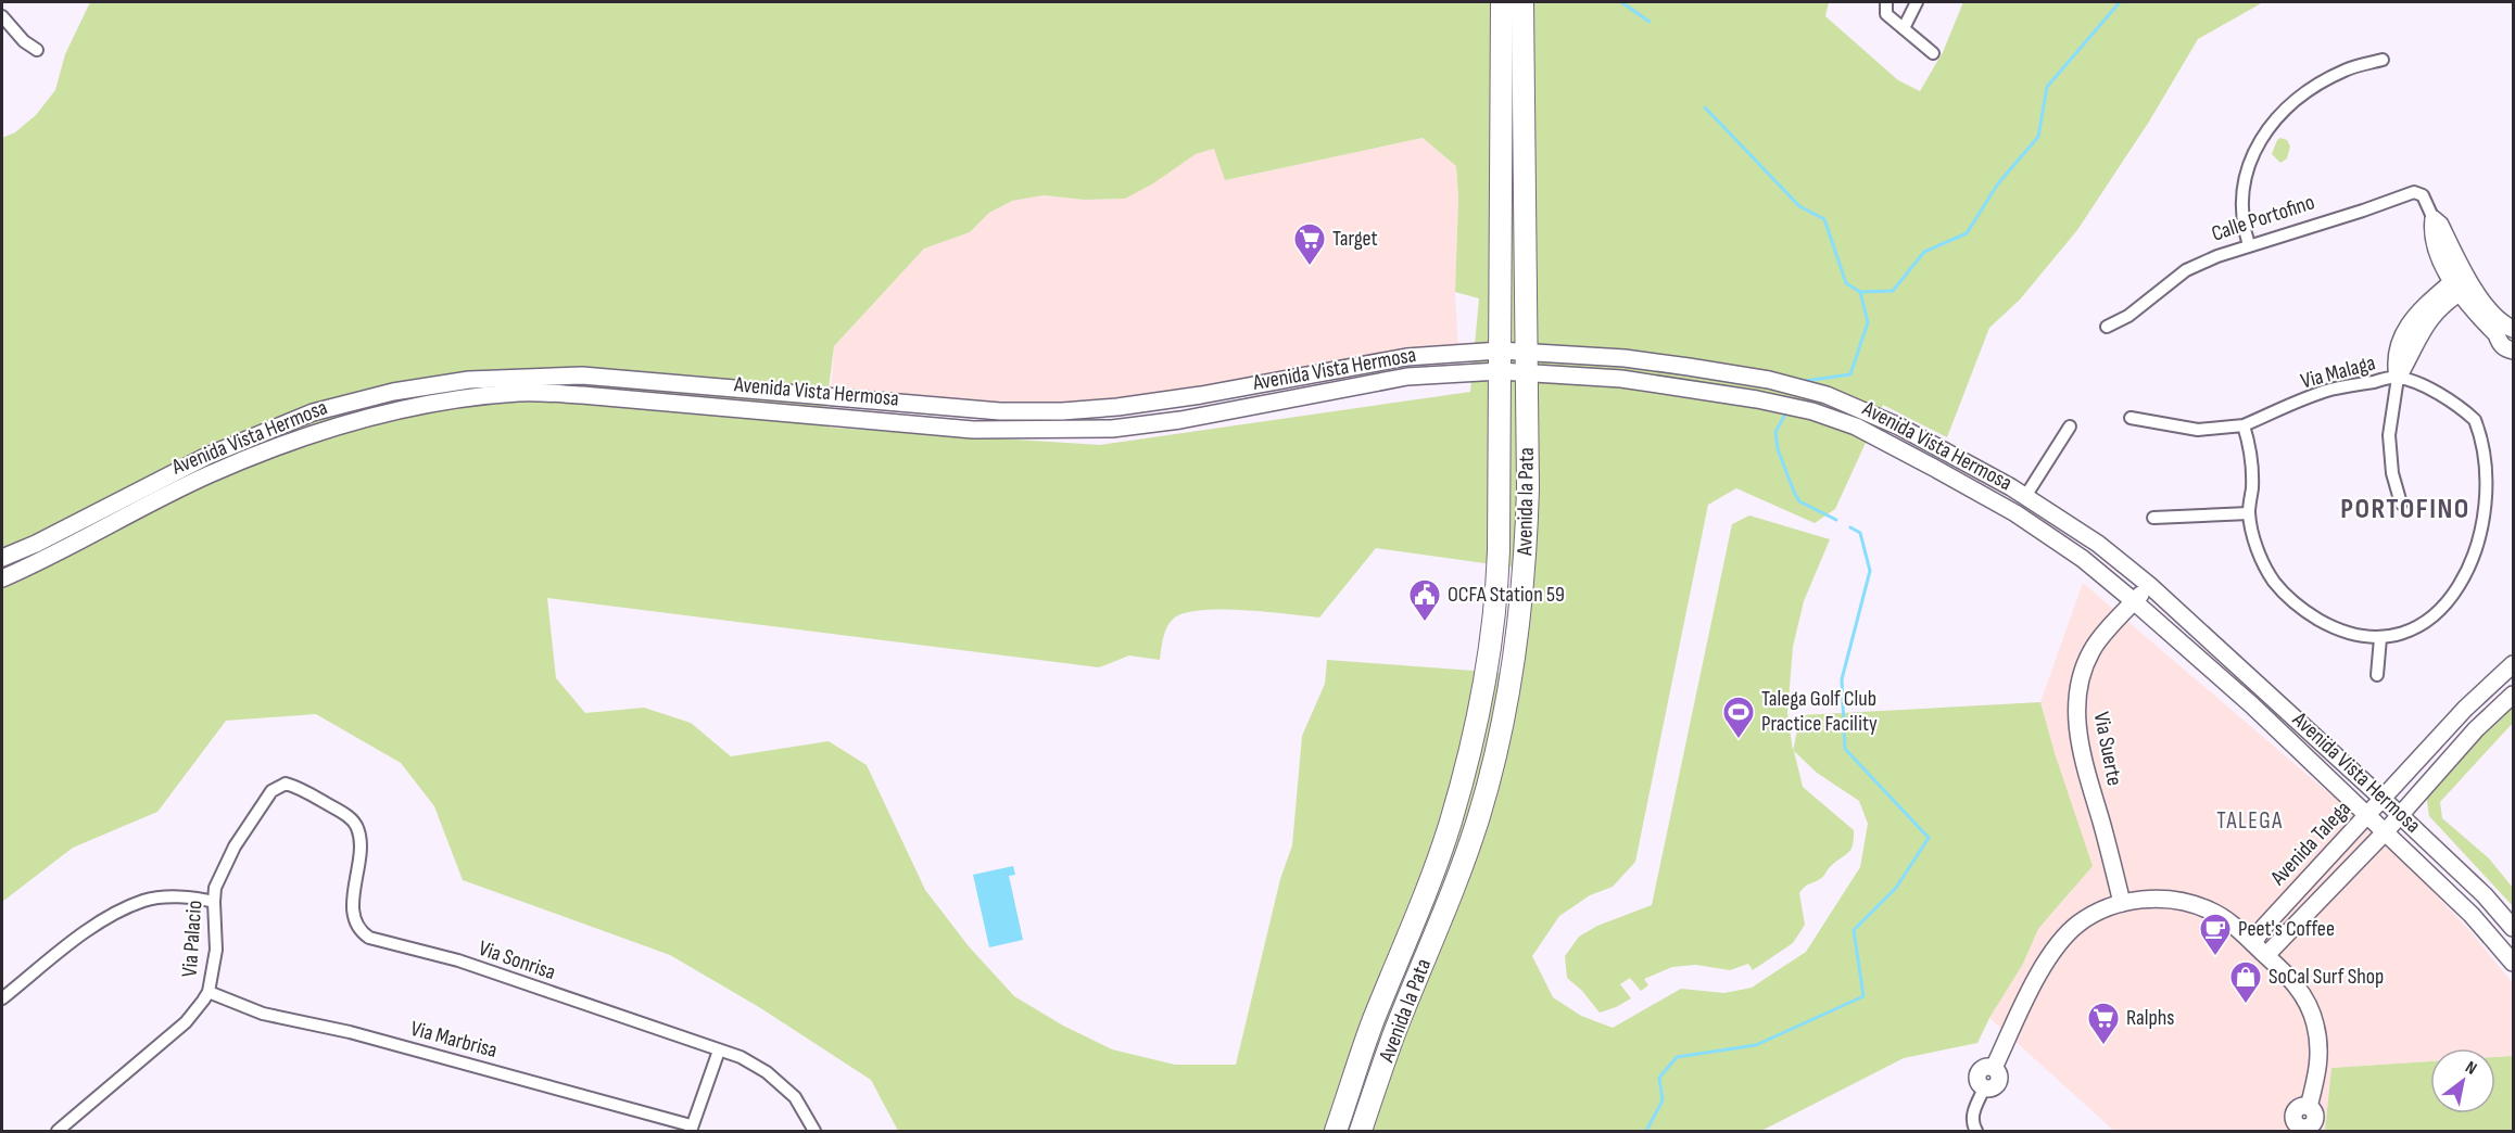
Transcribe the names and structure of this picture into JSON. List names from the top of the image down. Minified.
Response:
{"streets":{"highway":["Avenida la Pata"],"main road":["Calle Portofino","Avenida Vista Hermosa","Via Suerte","Avenida Talega"],"street":["Via Malaga","Via Palacio","Via Sonrisa","Via Marbrisa"]},"crossings":[["Avenida Vista Hermosa","Avenida la Pata"],["Avenida Vista Hermosa","Via Suerte"],["Avenida Vista Hermosa","Avenida Talega"],["Via Palacio","Via Sonrisa"],["Via Palacio","Via Marbrisa"]],"districts":["PORTOFINO","TALEGA"],"places":{"supermarket":["Target","Ralphs"],"public building":["OCFA Station 59"],"sports":["Talega Golf Club Practice Facility"],"cafe":["Peet's Coffee"],"shop":["SoCal Surf Shop"]},"north":"top right"}
